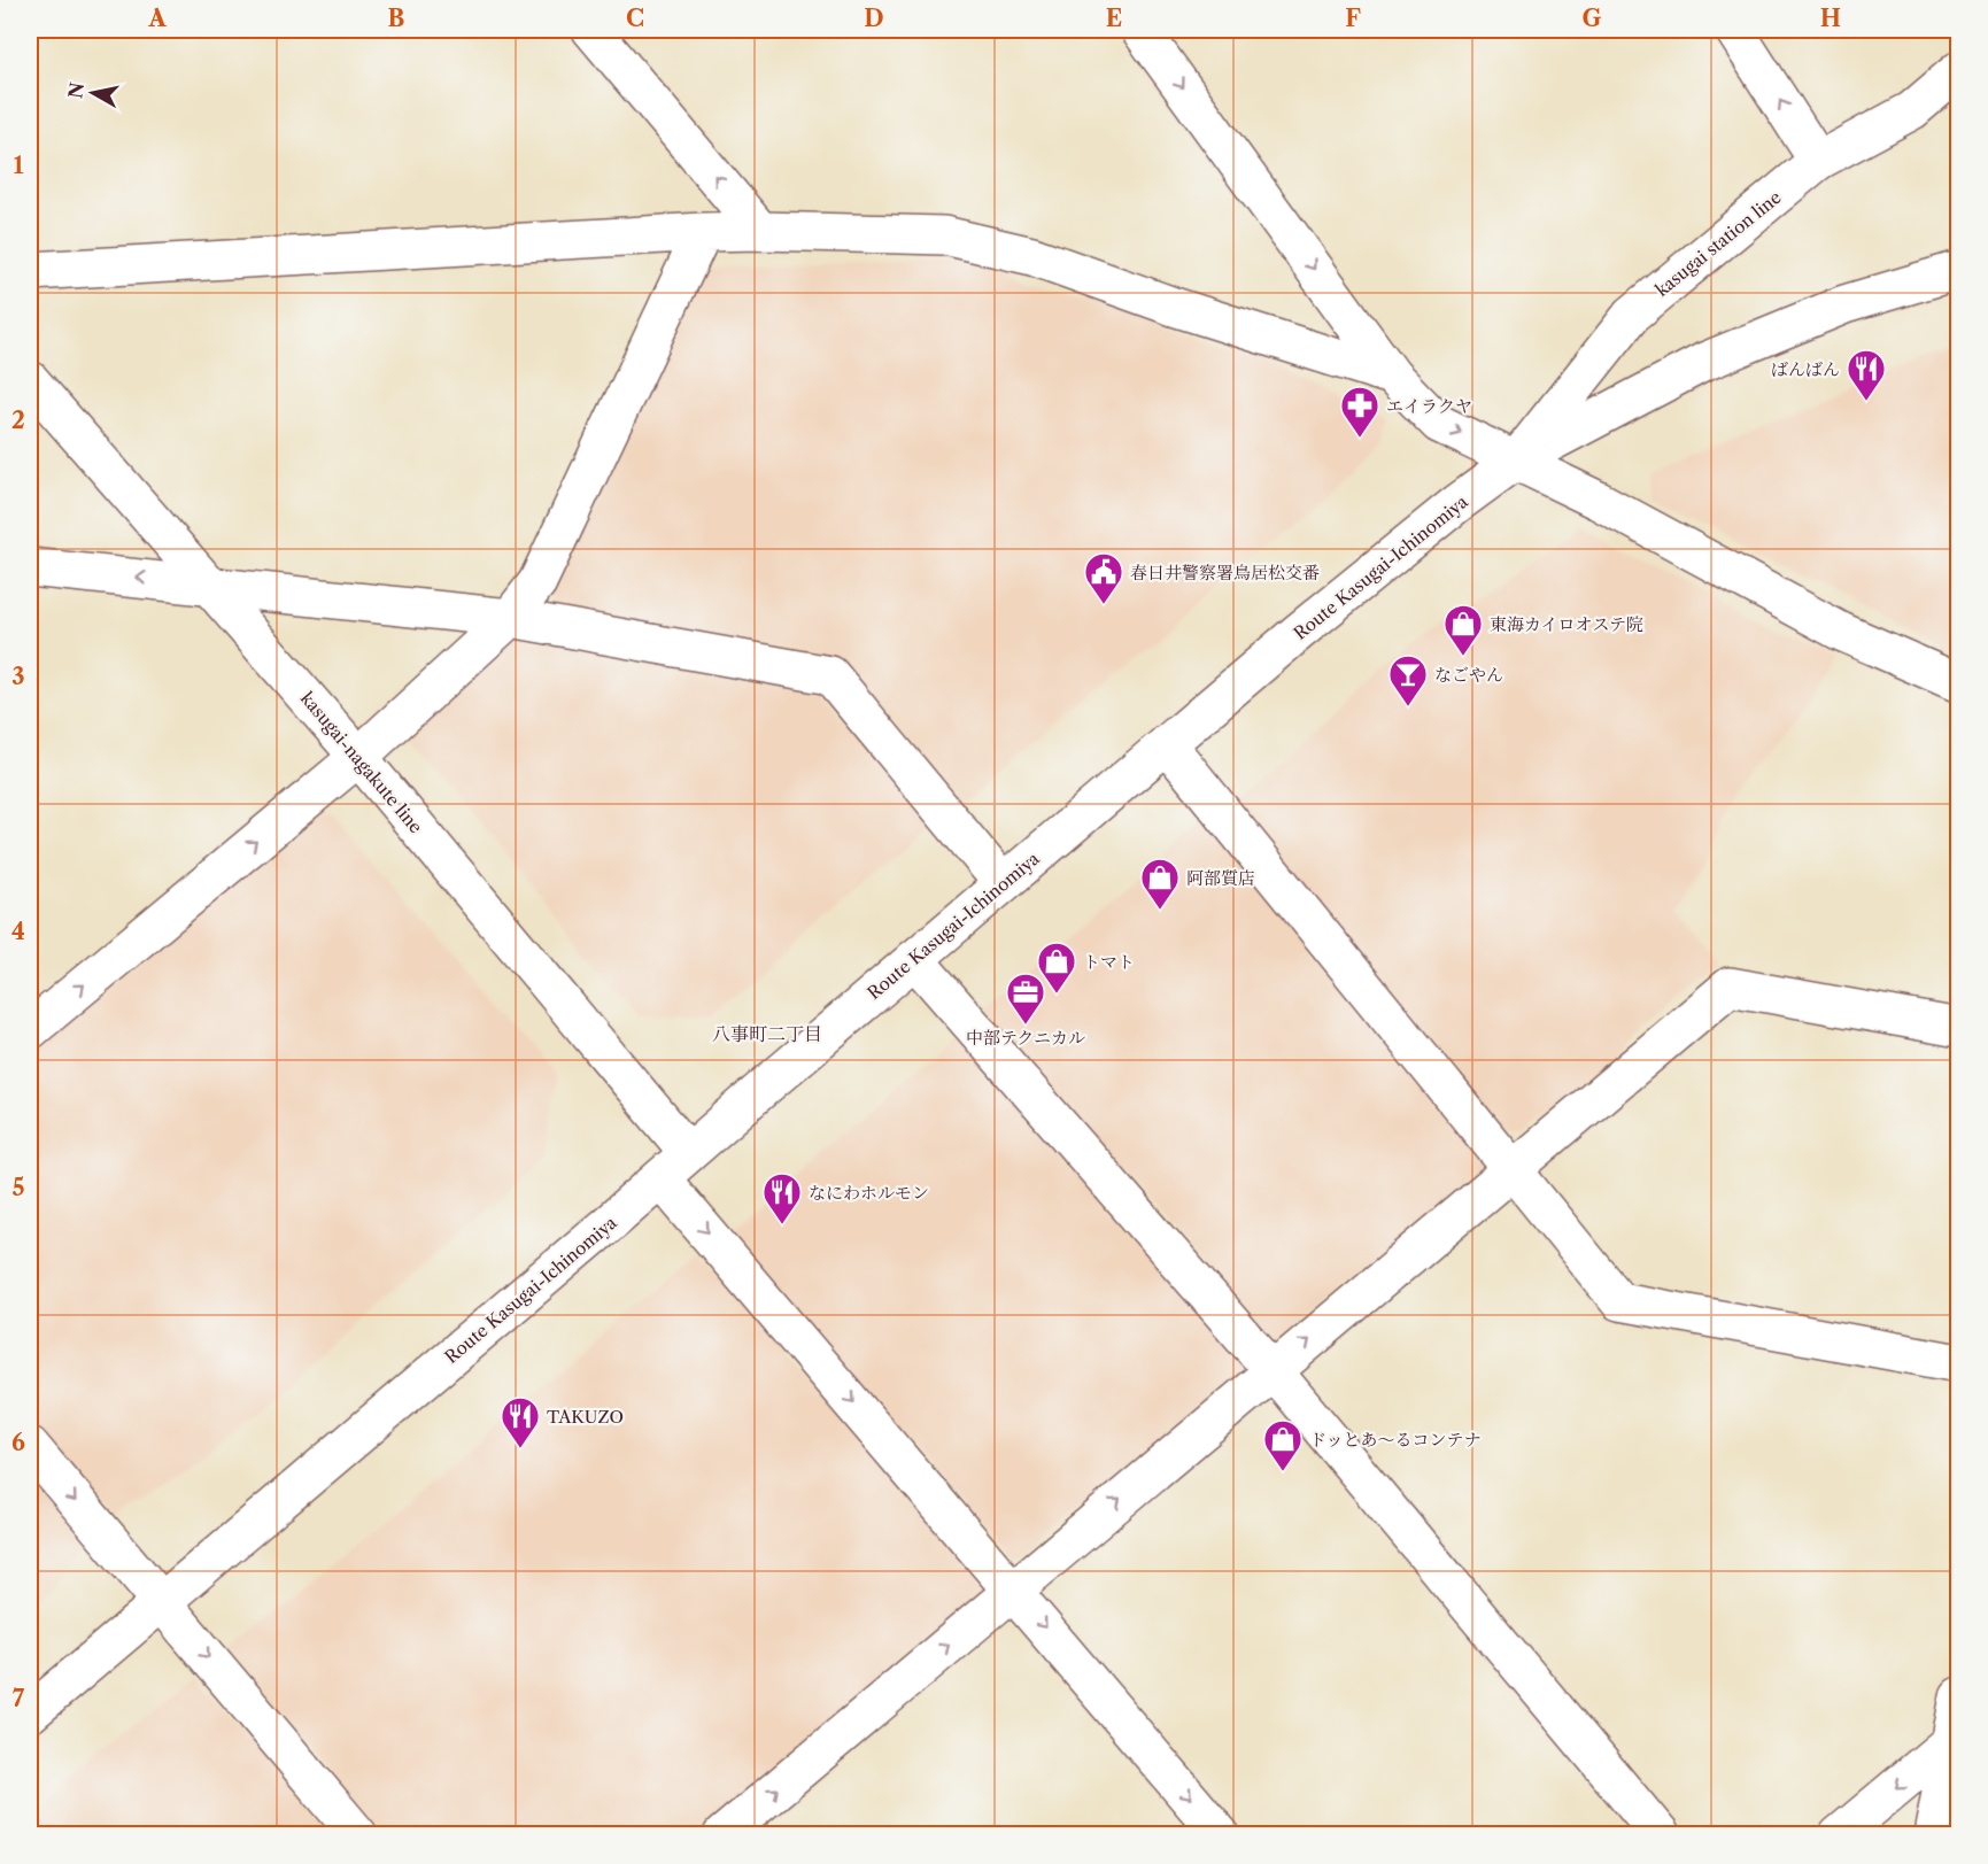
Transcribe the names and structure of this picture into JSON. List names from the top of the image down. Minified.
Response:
{"streets":{"street":["kasugai station line","Route Kasugai-Ichinomiya","kasugai-nagakute line"]},"crossings":[["kasugai station line","Route Kasugai-Ichinomiya"],["Route Kasugai-Ichinomiya","kasugai-nagakute line"]],"districts":["八事町二丁目"],"places":{"restaurant":["ばんばん","なにわホルモン","TAKUZO"],"pharmacy":["エイラクヤ"],"public building":["春日井警察署鳥居松交番"],"shop":["東海カイロオステ院","阿部質店","トマト","ドッとあ〜るコンテナ"],"bar":["なごやん"],"office":["中部テクニカル"]},"north":"left","grid":{"columns":["A","B","C","D","E","F","G","H"],"rows":["1","2","3","4","5","6","7"]}}
